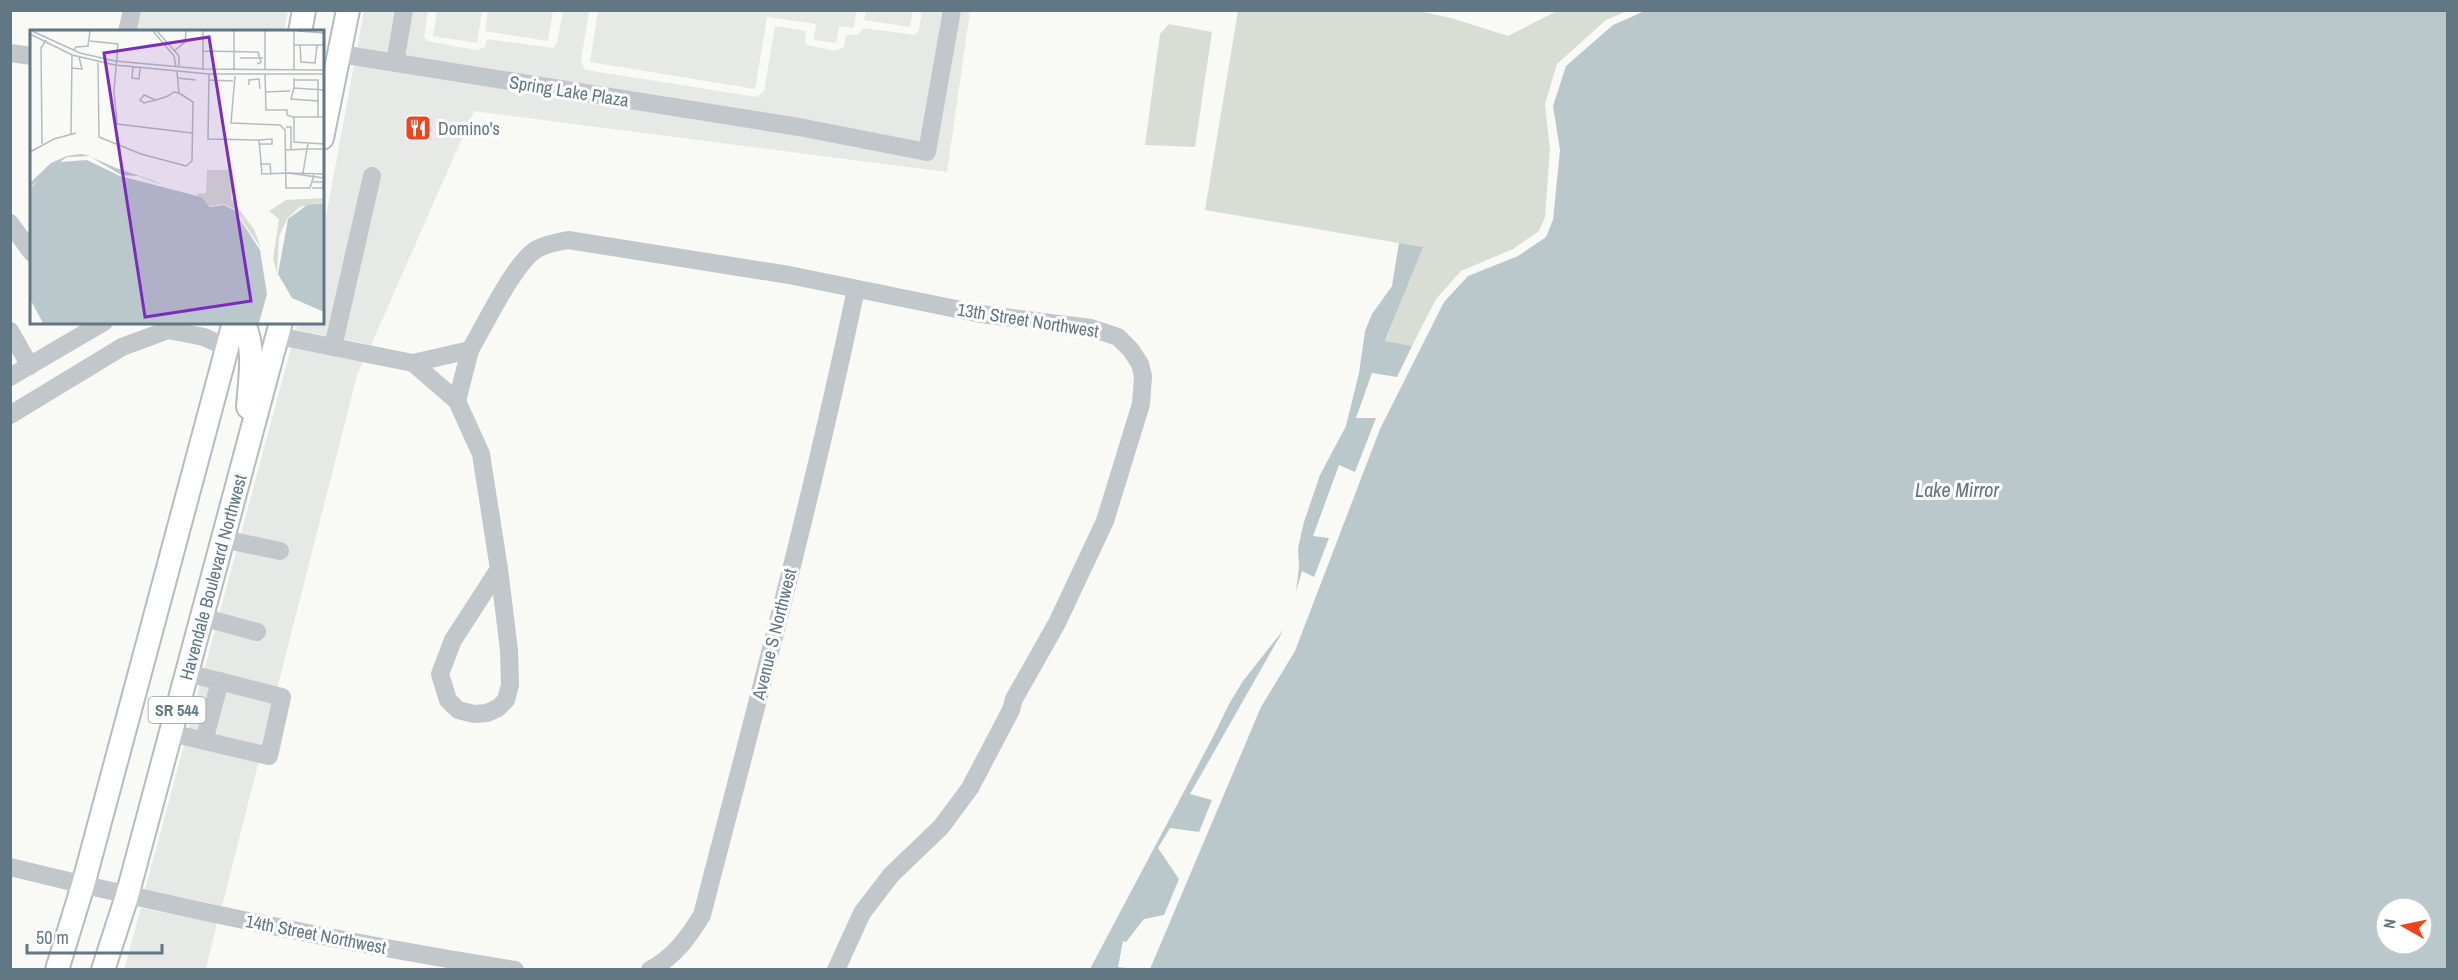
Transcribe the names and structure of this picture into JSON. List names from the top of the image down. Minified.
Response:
{"streets":{"main road":["Havendale Boulevard Northwest","SR 544"],"street":["Spring Lake Plaza","13th Street Northwest","Avenue S Northwest","14th Street Northwest"]},"crossings":[["13th Street Northwest","Avenue S Northwest"],["Havendale Boulevard Northwest","14th Street Northwest"],["SR 544","14th Street Northwest"]],"water":["Lake Mirror"],"places":{"restaurant":["Domino's"]},"scale_bar":"50 m","north":"left"}
